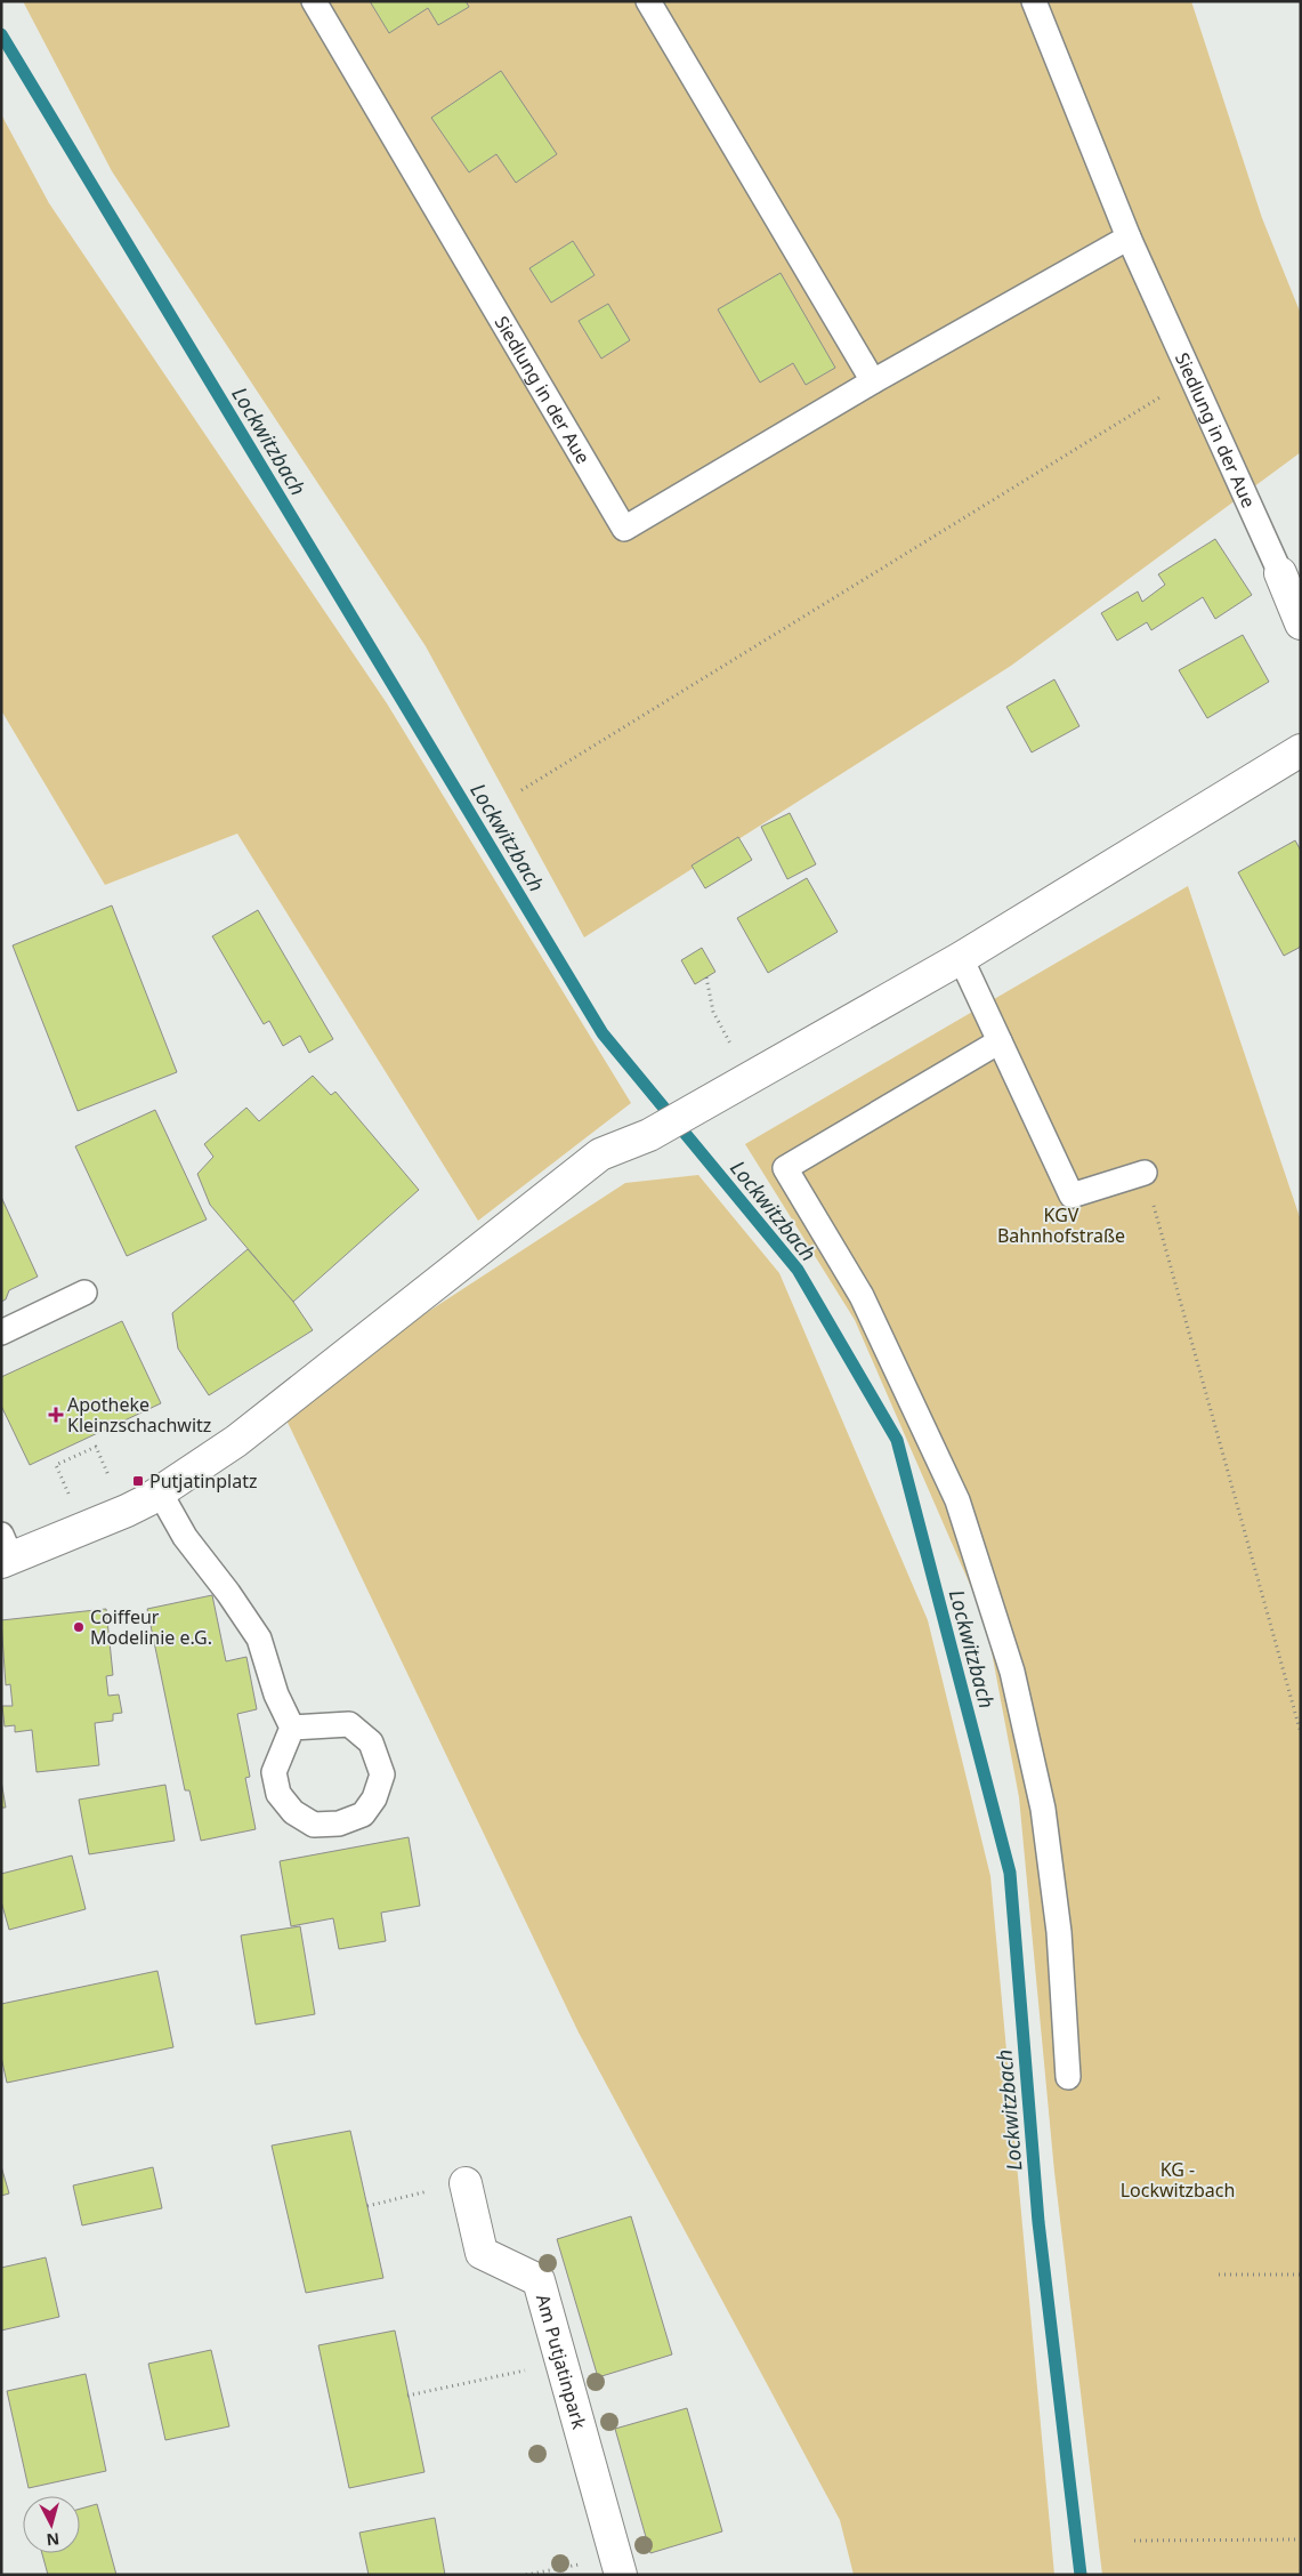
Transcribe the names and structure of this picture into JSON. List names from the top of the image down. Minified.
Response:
{"streets":{"street":["Siedlung in der Aue","Am Putjatinpark"]},"water":["Lockwitzbach"],"parks":["KGV Bahnhofstraße","KG - Lockwitzbach"],"places":{"health":["Apotheke Kleinzschachwitz"],"transit":["Putjatinplatz"],"other":["Coiffeur Modelinie e.G."]},"north":"bottom"}
